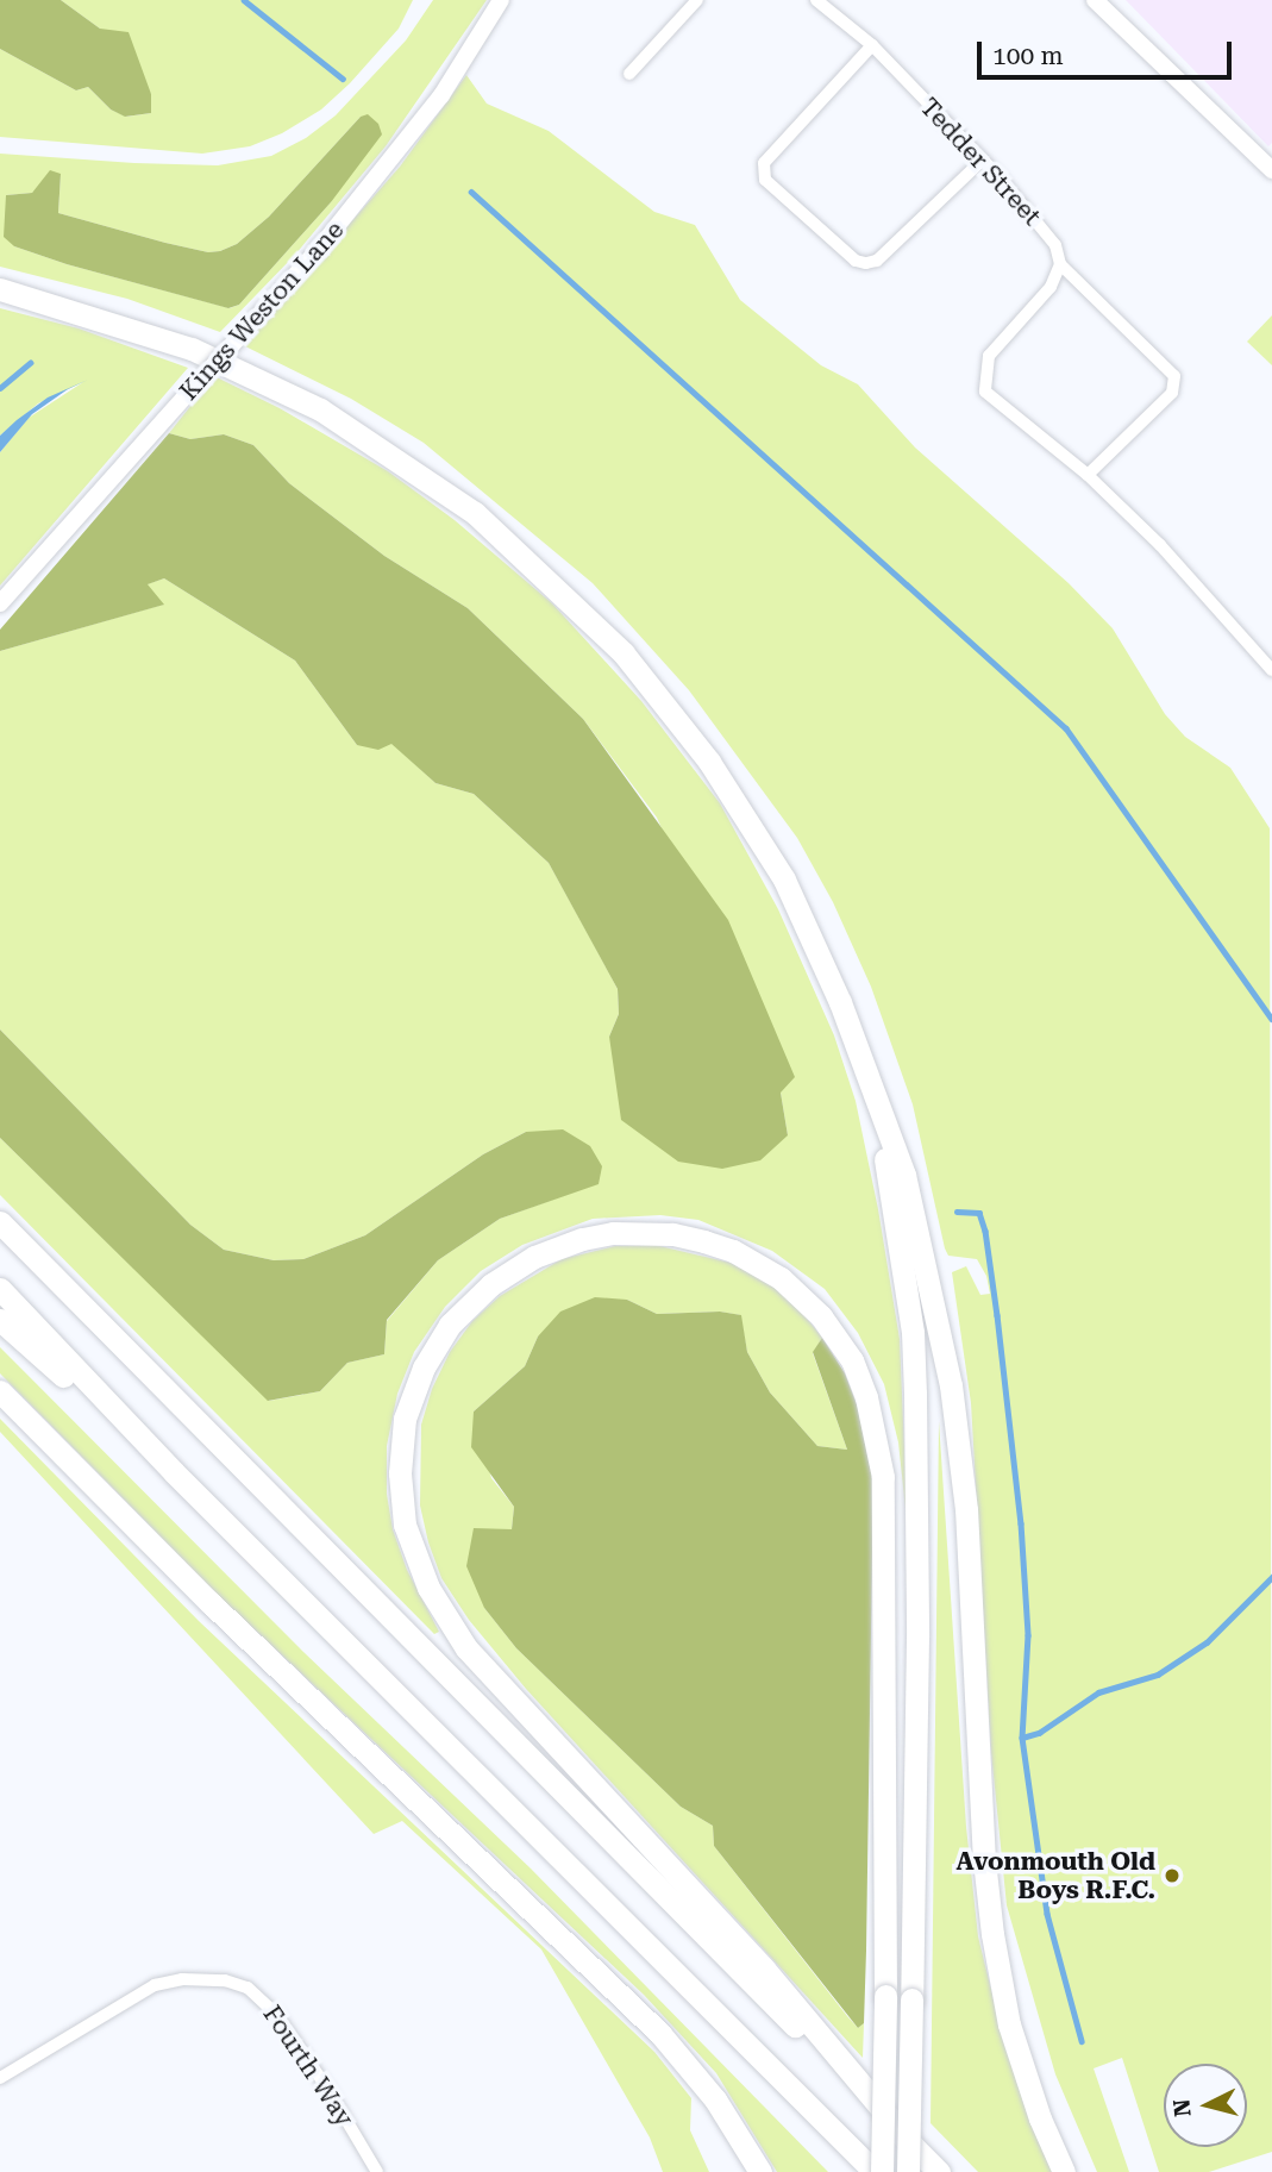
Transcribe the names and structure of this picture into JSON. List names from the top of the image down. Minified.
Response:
{"streets":{"street":["Tedder Street","Kings Weston Lane","Fourth Way"]},"places":["Avonmouth Old Boys R.F.C."],"scale_bar":"100 m","north":"left"}
